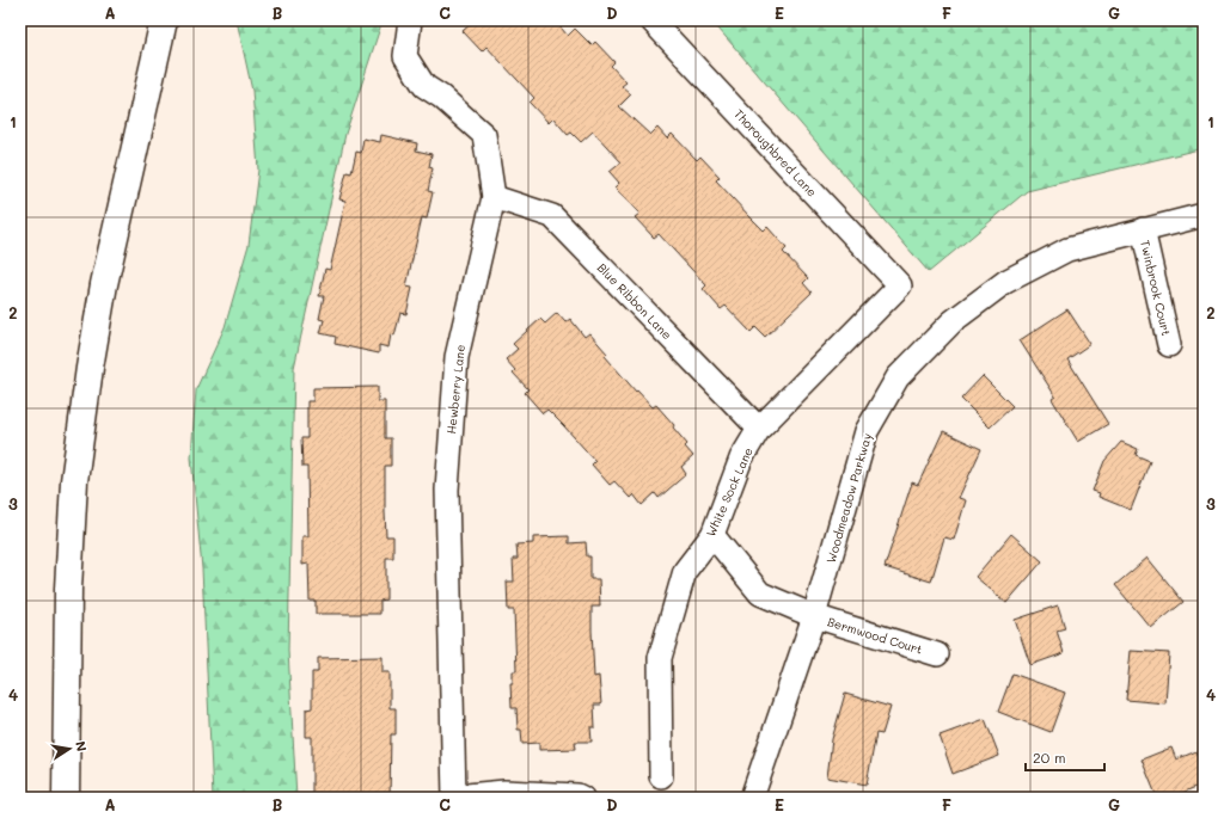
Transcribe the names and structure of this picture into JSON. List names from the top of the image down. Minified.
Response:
{"streets":{"street":["Thoroughbred Lane","Twinbrook Court","Blue Ribbon Lane","Hewberry Lane","White Sock Lane","Woodmeadow Parkway","Bermwood Court"]},"crossings":[["Thoroughbred Lane","White Sock Lane"],["Twinbrook Court","Woodmeadow Parkway"],["Blue Ribbon Lane","Hewberry Lane"],["Blue Ribbon Lane","White Sock Lane"],["White Sock Lane","Bermwood Court"],["Woodmeadow Parkway","Bermwood Court"]],"scale_bar":"20 m","north":"right","grid":{"columns":["A","B","C","D","E","F","G"],"rows":["1","2","3","4"]}}
